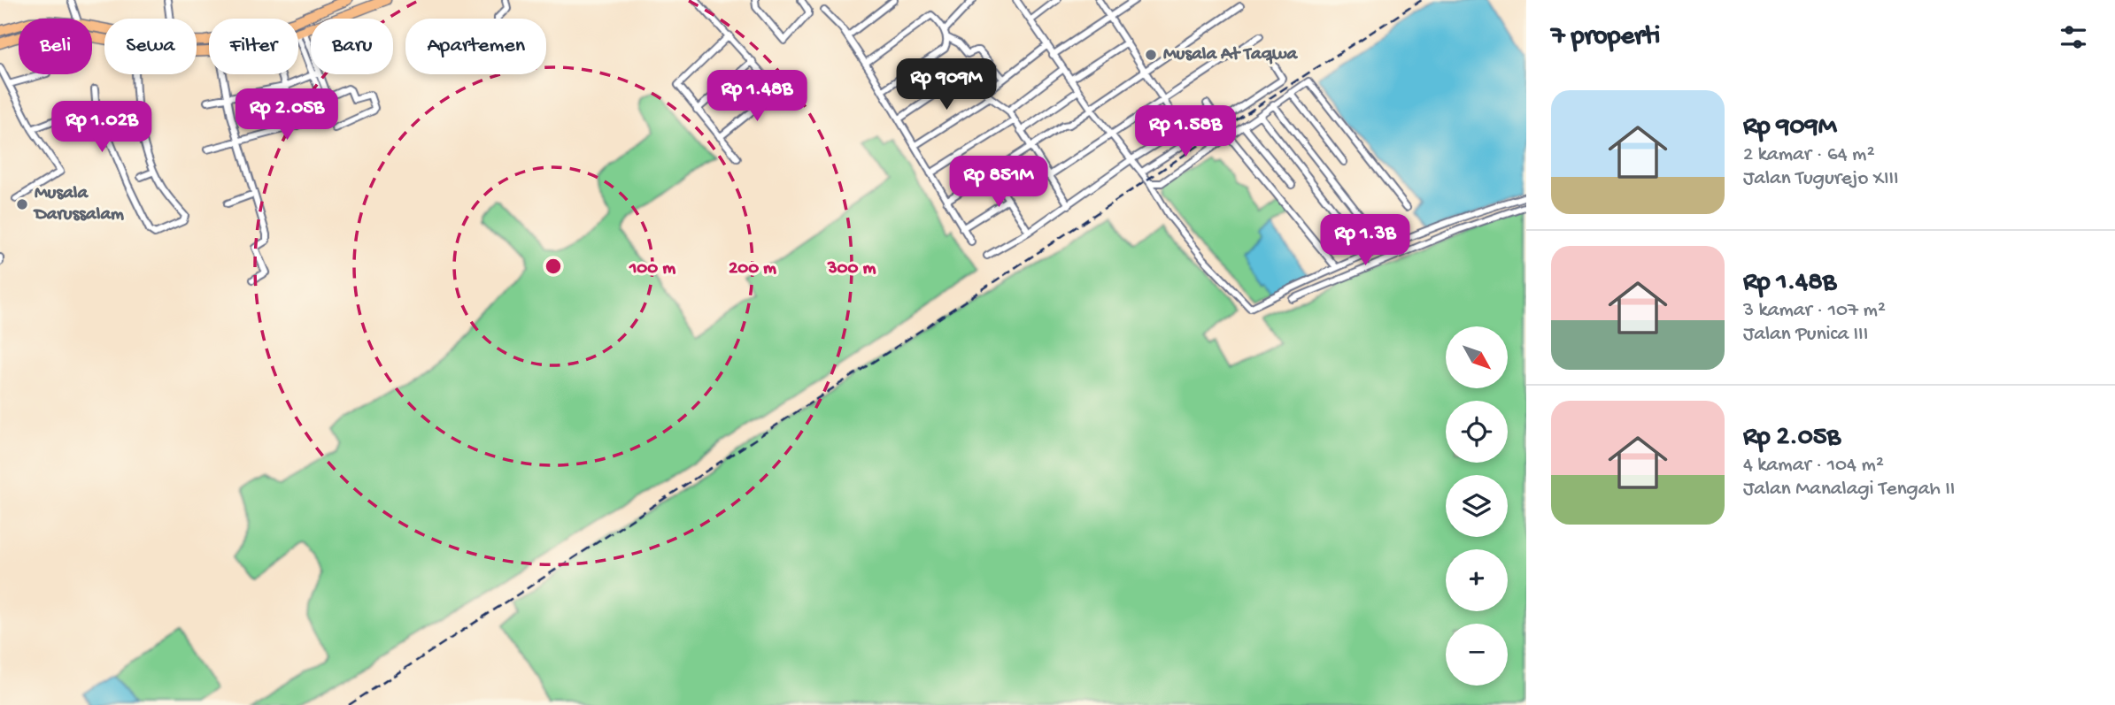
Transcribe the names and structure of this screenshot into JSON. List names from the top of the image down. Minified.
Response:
{"places":["Musala At Taqwa","Musala Darussalam"],"north":"bottom right","page":{"heading":"7 properti","chip":["Beli","Sewa","Filter","Baru","Apartemen"],"price":["Rp 909M","Rp 1.48B","Rp 2.05B","Rp 1.02B","Rp 1.58B","Rp 851M","Rp 1.3B"],"list":[{"name":"Rp 909M","note":"2 kamar · 64 m² · Jalan Tugurejo XIII"},{"name":"Rp 1.48B","note":"3 kamar · 107 m² · Jalan Punica III"},{"name":"Rp 2.05B","note":"4 kamar · 104 m² · Jalan Manalagi Tengah II"}],"map_buttons":["+","−"]},"rings":["100 m","200 m","300 m"]}
